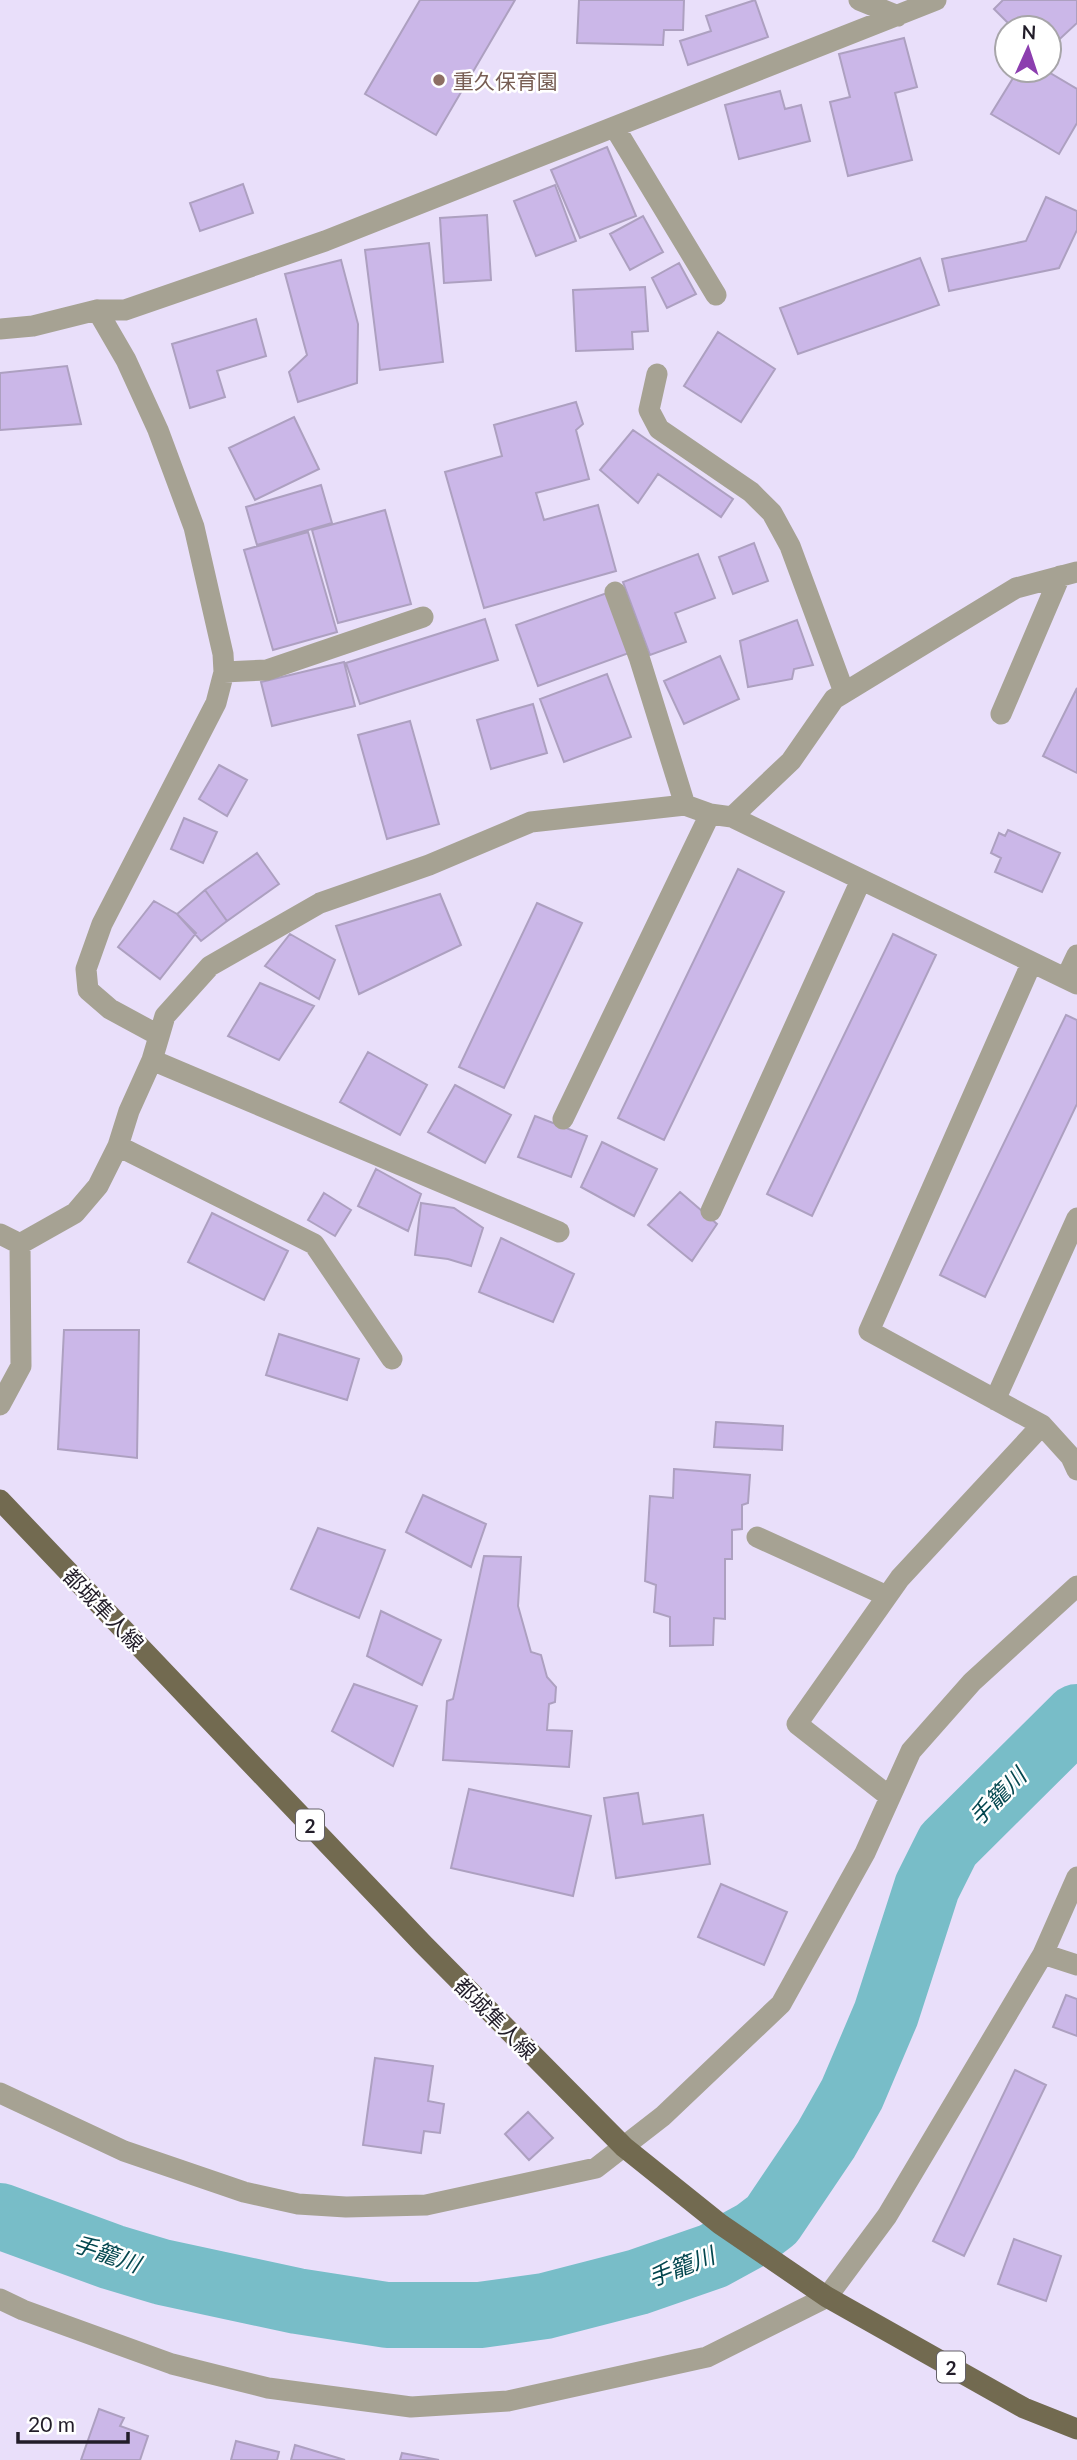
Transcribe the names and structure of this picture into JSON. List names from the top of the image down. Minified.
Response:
{"streets":{"main road":["都城隼人線","2"]},"water":["手籠川"],"places":["重久保育園"],"scale_bar":"20 m","north":"top"}
